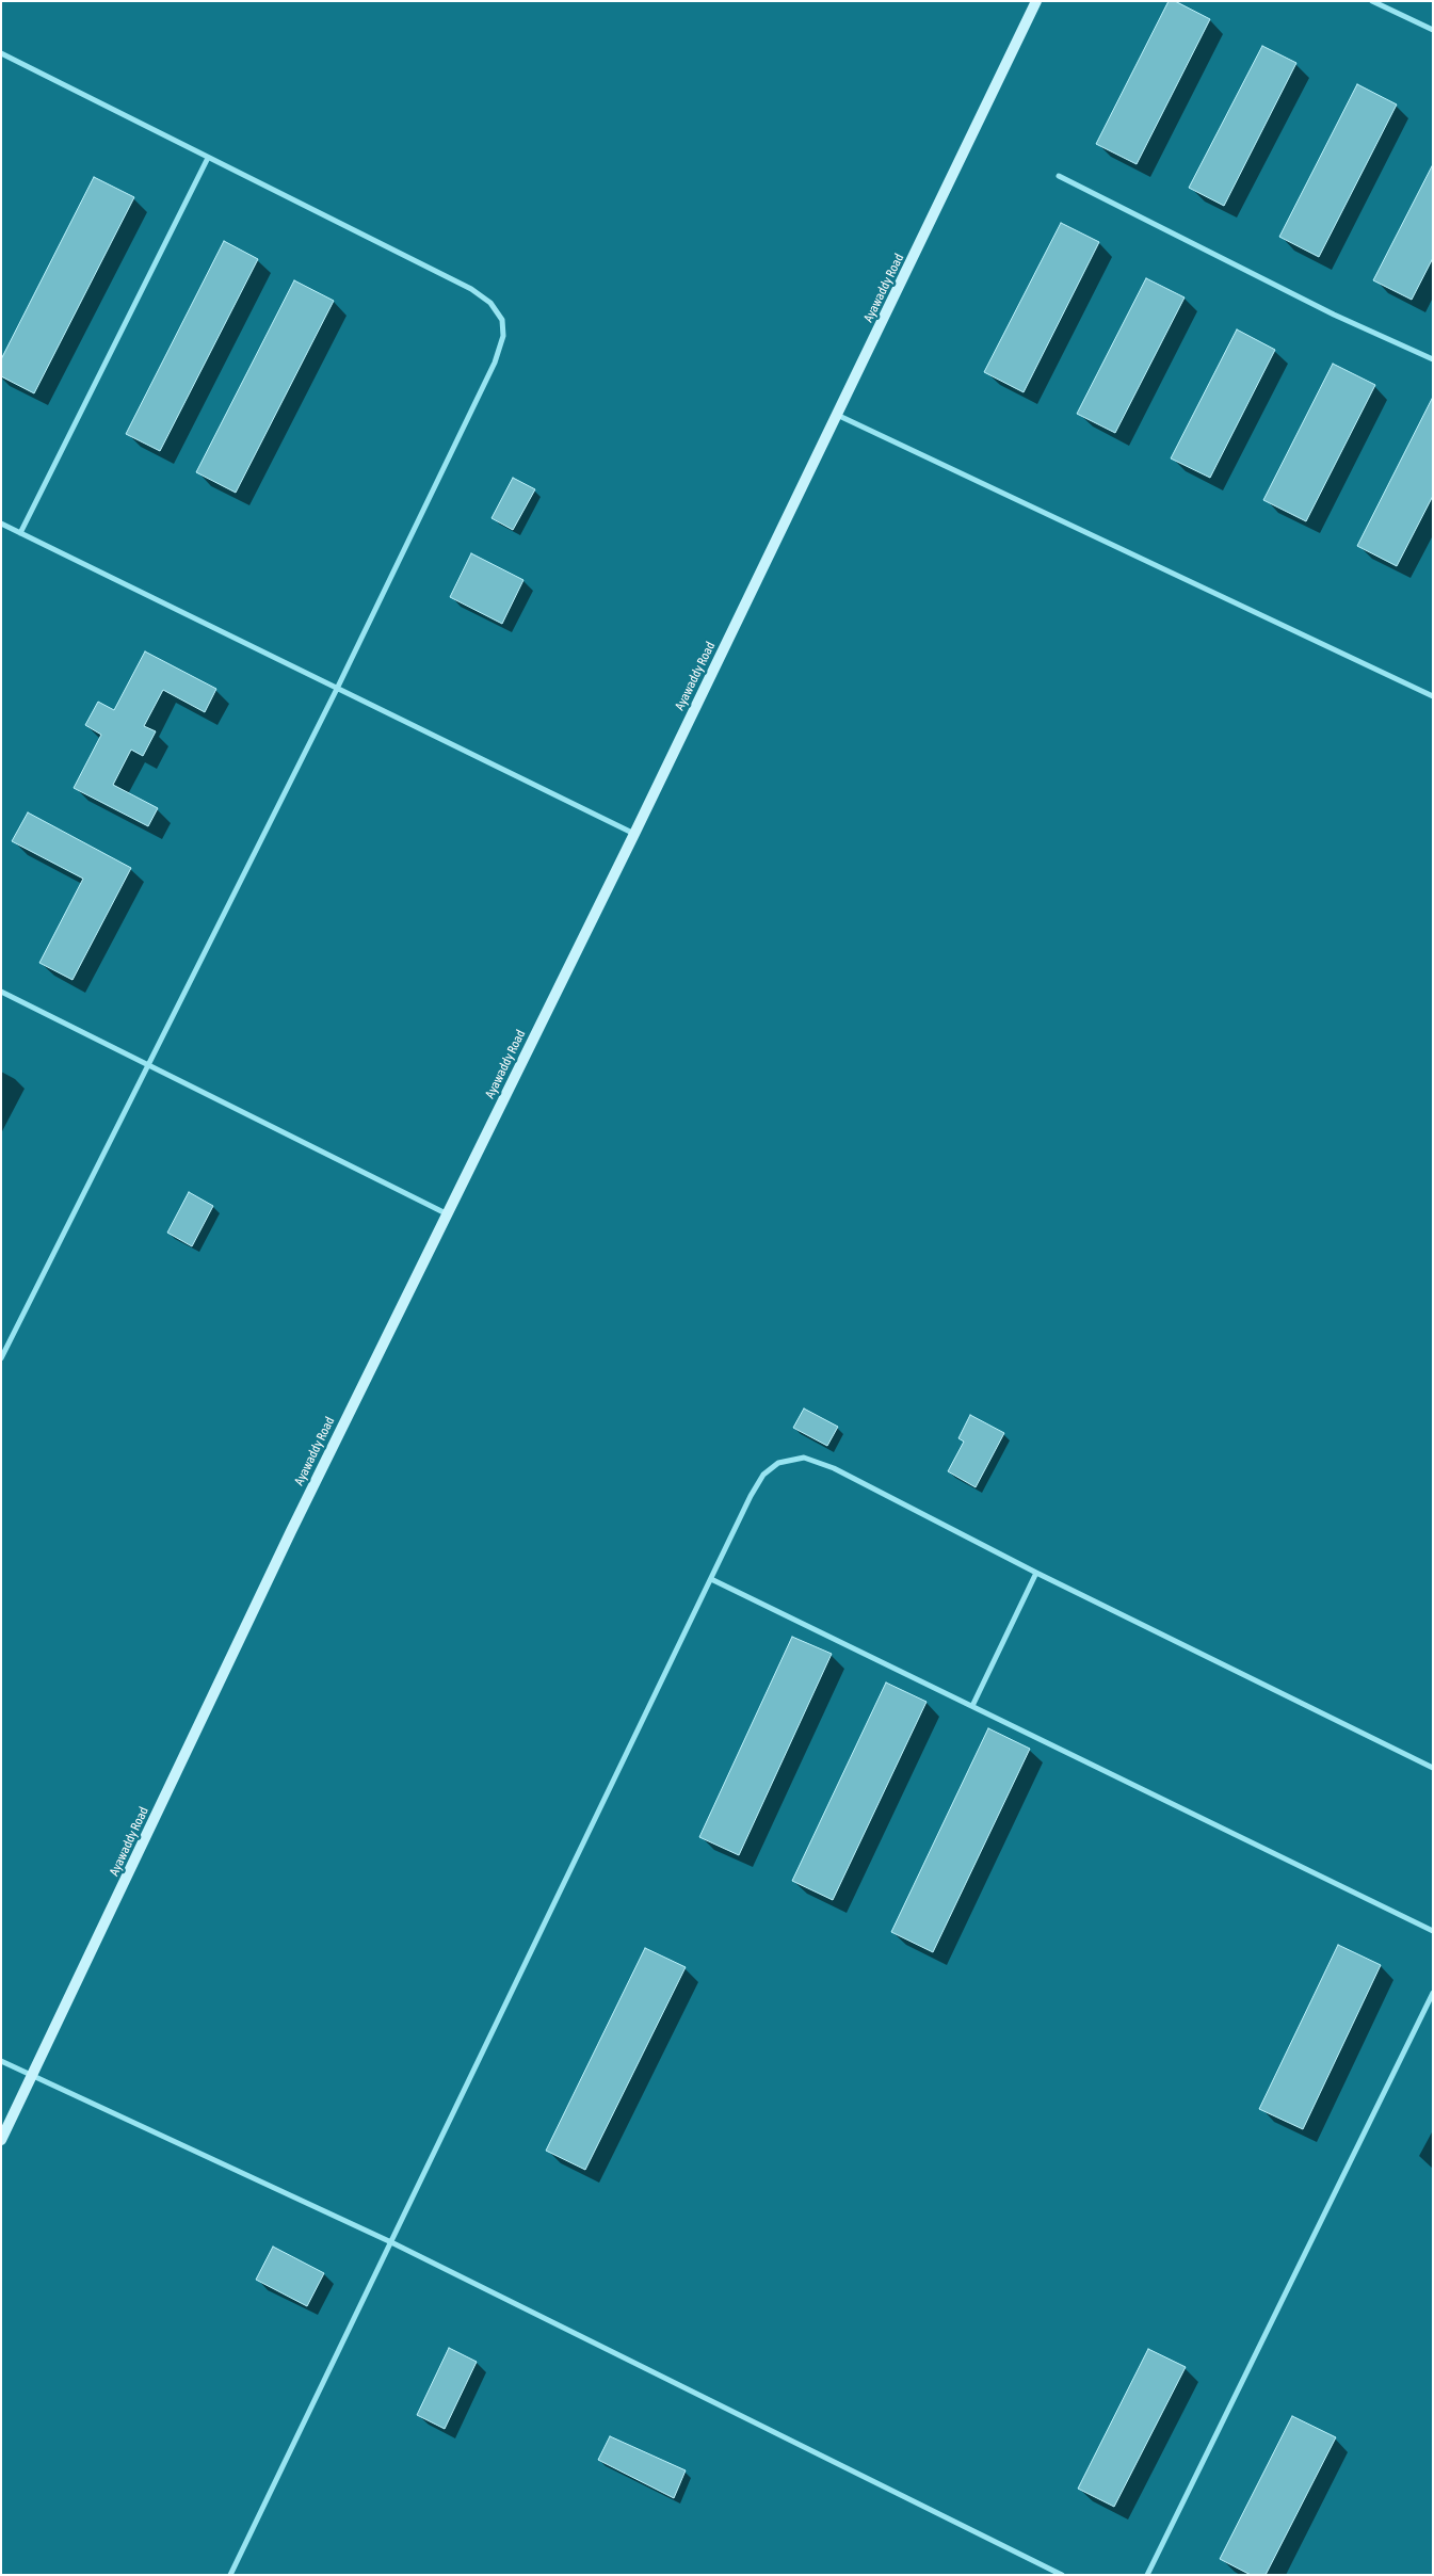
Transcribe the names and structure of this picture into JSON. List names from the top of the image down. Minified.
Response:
{"streets":{"street":["Ayawaddy Road"]}}
